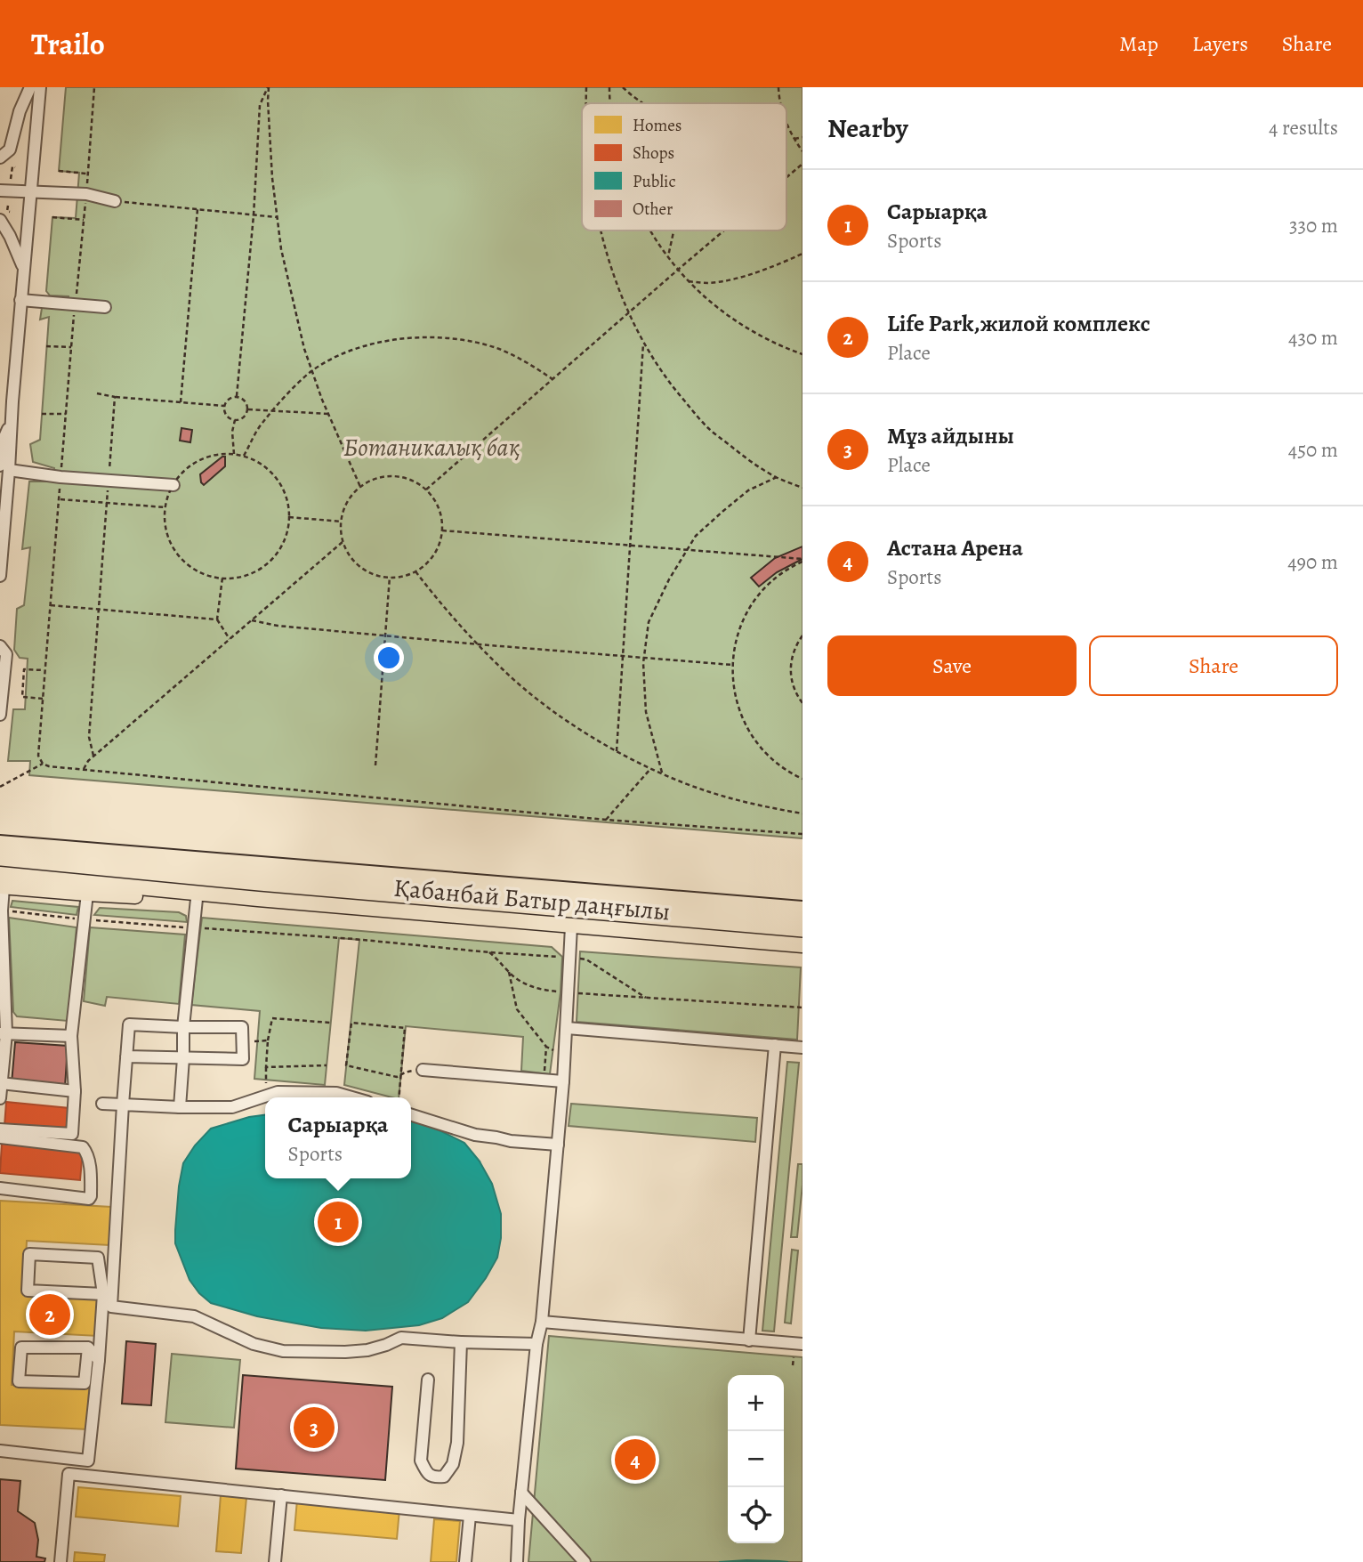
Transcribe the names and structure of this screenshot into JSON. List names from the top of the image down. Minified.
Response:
{"streets":{"main road":["Қабанбай Батыр даңғылы"]},"parks":["Ботаникалық бақ"],"legend":["Homes","Shops","Public","Other"],"page":{"header":"Trailo","nav":["Map","Layers","Share"],"heading":["Nearby","4 results"],"list":[{"mark":"1","name":"Сарыарқа","note":"Sports","value":"330 m"},{"mark":"2","name":"Life Park,жилой комплекс","note":"Place","value":"430 m"},{"mark":"3","name":"Мұз айдыны","note":"Place","value":"450 m"},{"mark":"4","name":"Астана Арена","note":"Sports","value":"490 m"}],"buttons":["Save","Share"],"popup":["Сарыарқа","Sports"],"pins":["1","2","3","4"],"map_buttons":["+","−"]}}
